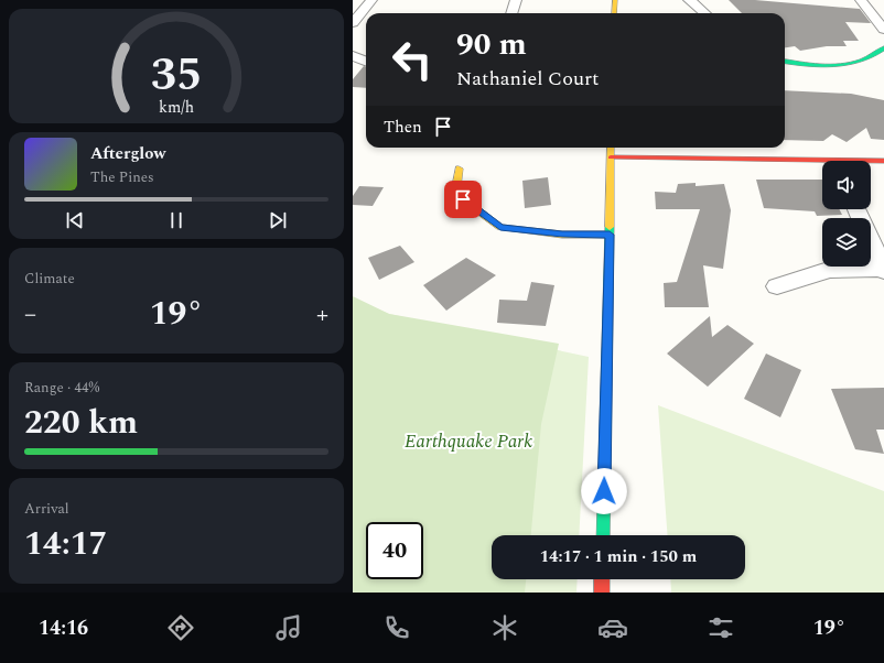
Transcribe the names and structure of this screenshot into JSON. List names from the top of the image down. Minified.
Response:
{"parks":["Earthquake Park"],"page":{"turn":["90 m","Nathaniel Court"],"then":"Then","song":["Afterglow","The Pines"],"tile":["Climate",["Range · 44%","220 km"],["Arrival","14:17"]],"heat":["−","19°","+"],"limit":"40","trip":"14:17 · 1 min · 150 m","tabs":["14:16","19°"],"gauge":["35","km/h"]}}
